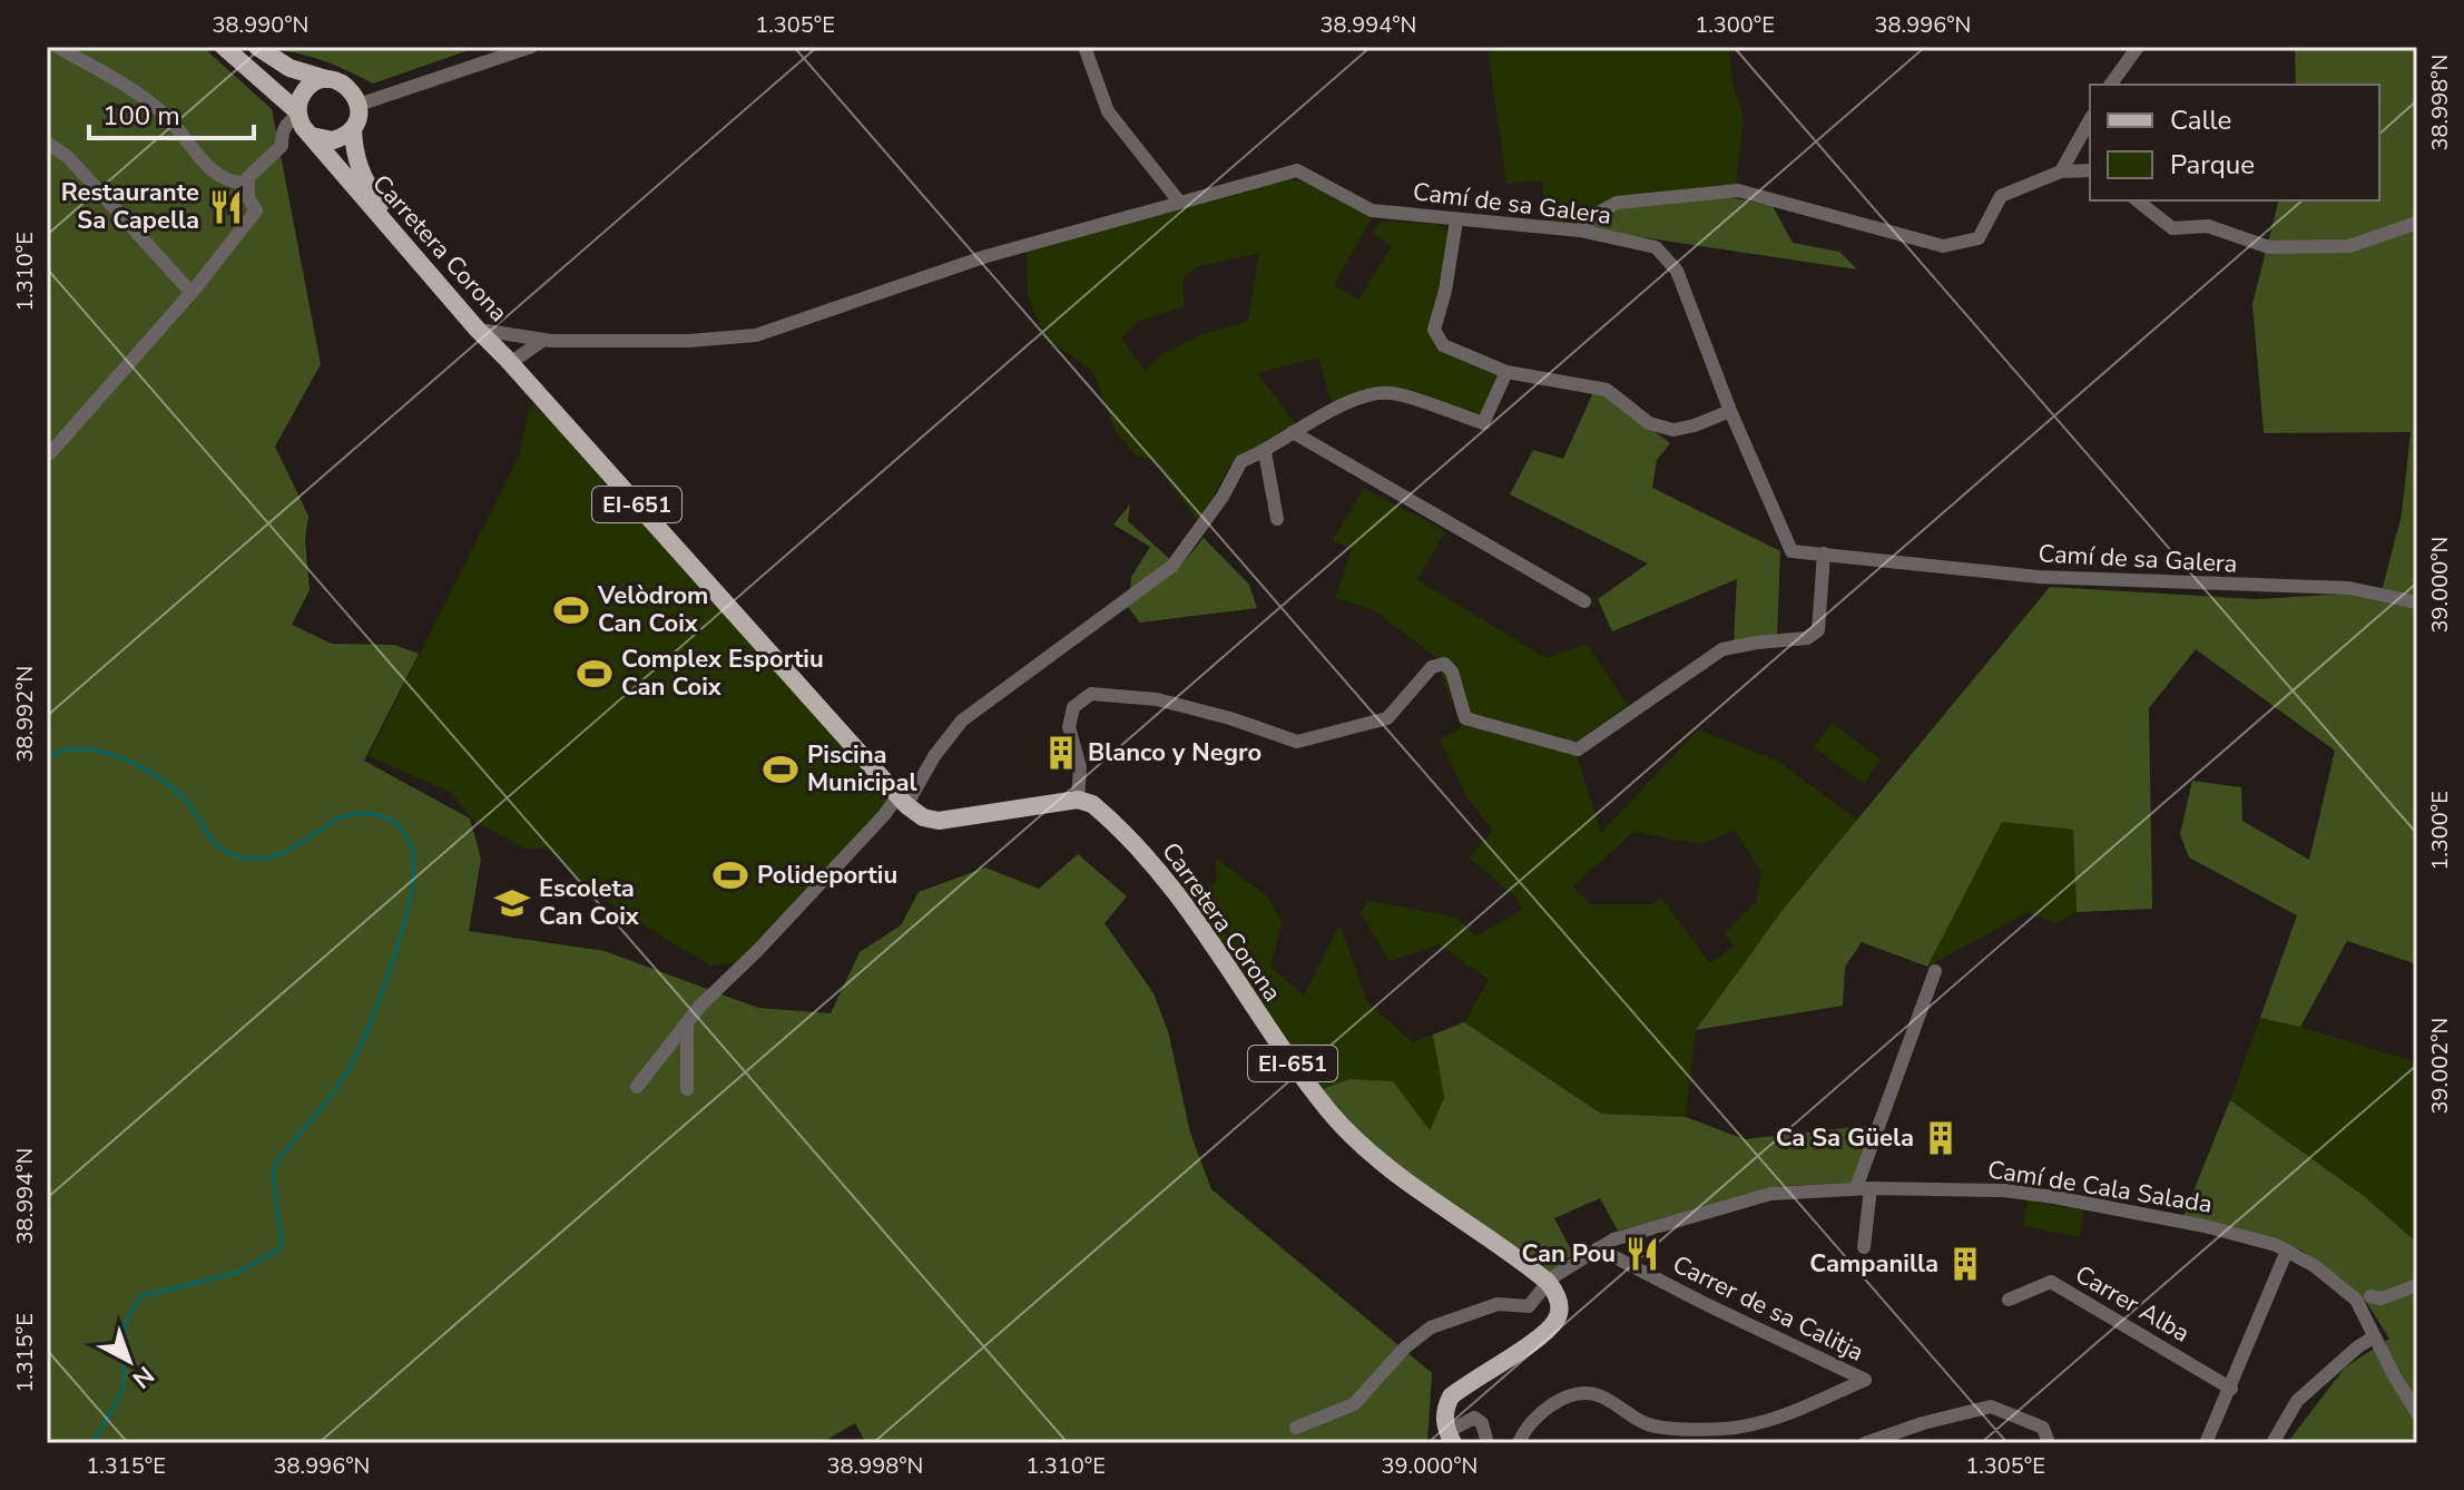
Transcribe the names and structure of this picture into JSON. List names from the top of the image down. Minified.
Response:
{"streets":{"main road":["Carretera Corona","EI-651"],"street":["Camí de sa Galera","Camí de Cala Salada","Carrer Alba","Carrer de sa Calitja"]},"crossings":[["Camí de sa Galera","Carretera Corona"],["Carretera Corona","EI-651"],["Carretera Corona","Camí de Cala Salada"],["Camí de Cala Salada","Carrer de sa Calitja"]],"places":{"restaurant":["Restaurante Sa Capella","Can Pou"],"sports":["Velòdrom Can Coix","Complex Esportiu Can Coix","Piscina Municipal","Polideportiu"],"building":["Blanco y Negro","Ca Sa Güela","Campanilla"],"school or university":["Escoleta Can Coix"]},"legend":["Calle","Parque"],"scale_bar":"100 m","north":"bottom right","coordinates":["38.990°N","1.305°E","38.994°N","1.300°E","38.996°N","38.998°N","1.310°E","39.000°N","38.992°N","39.002°N","1.315°E"]}
